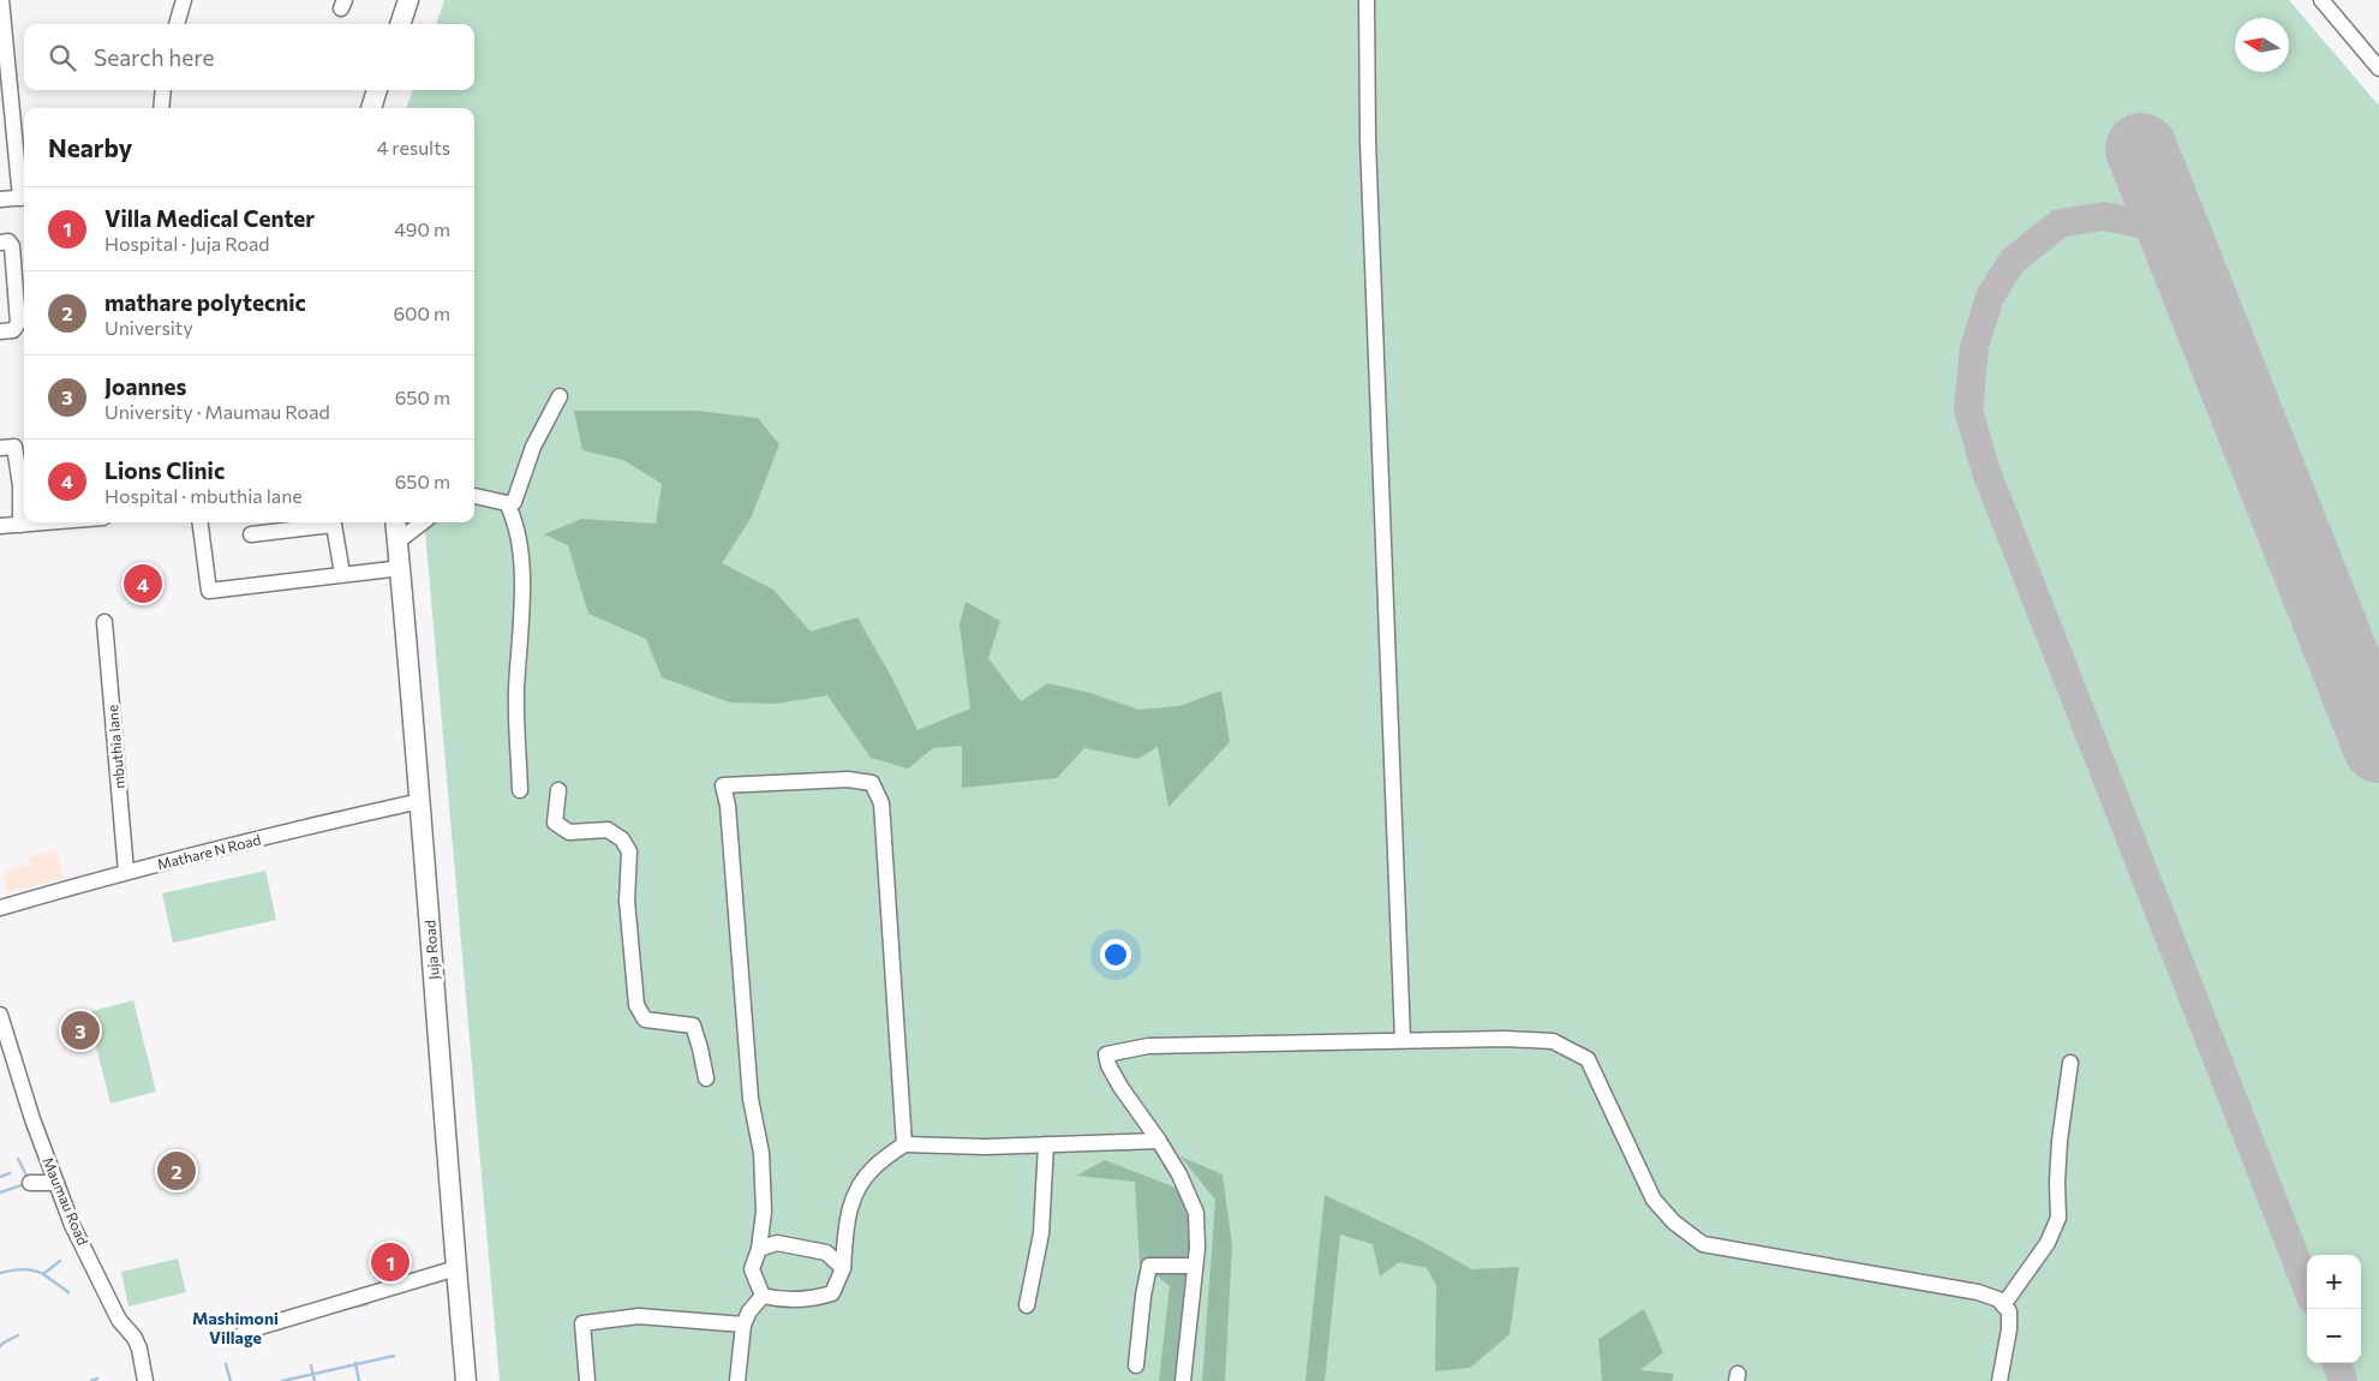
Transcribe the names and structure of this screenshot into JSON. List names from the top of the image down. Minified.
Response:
{"streets":{"main road":["Juja Road"],"street":["mbuthia lane","Mathare N Road","Maumau Road"]},"crossings":[["mbuthia lane","Mathare N Road"],["Mathare N Road","Juja Road"]],"districts":["Mashimoni Village"],"north":"left","page":{"search":"Search here","heading":["Nearby","4 results"],"list":[{"mark":"1","name":"Villa Medical Center","note":"Hospital · Juja Road","value":"490 m"},{"mark":"2","name":"mathare polytecnic","note":"University","value":"600 m"},{"mark":"3","name":"Joannes","note":"University · Maumau Road","value":"650 m"},{"mark":"4","name":"Lions Clinic","note":"Hospital · mbuthia lane","value":"650 m"}],"pins":["4","3","2","1"],"map_buttons":["+","−"]}}
